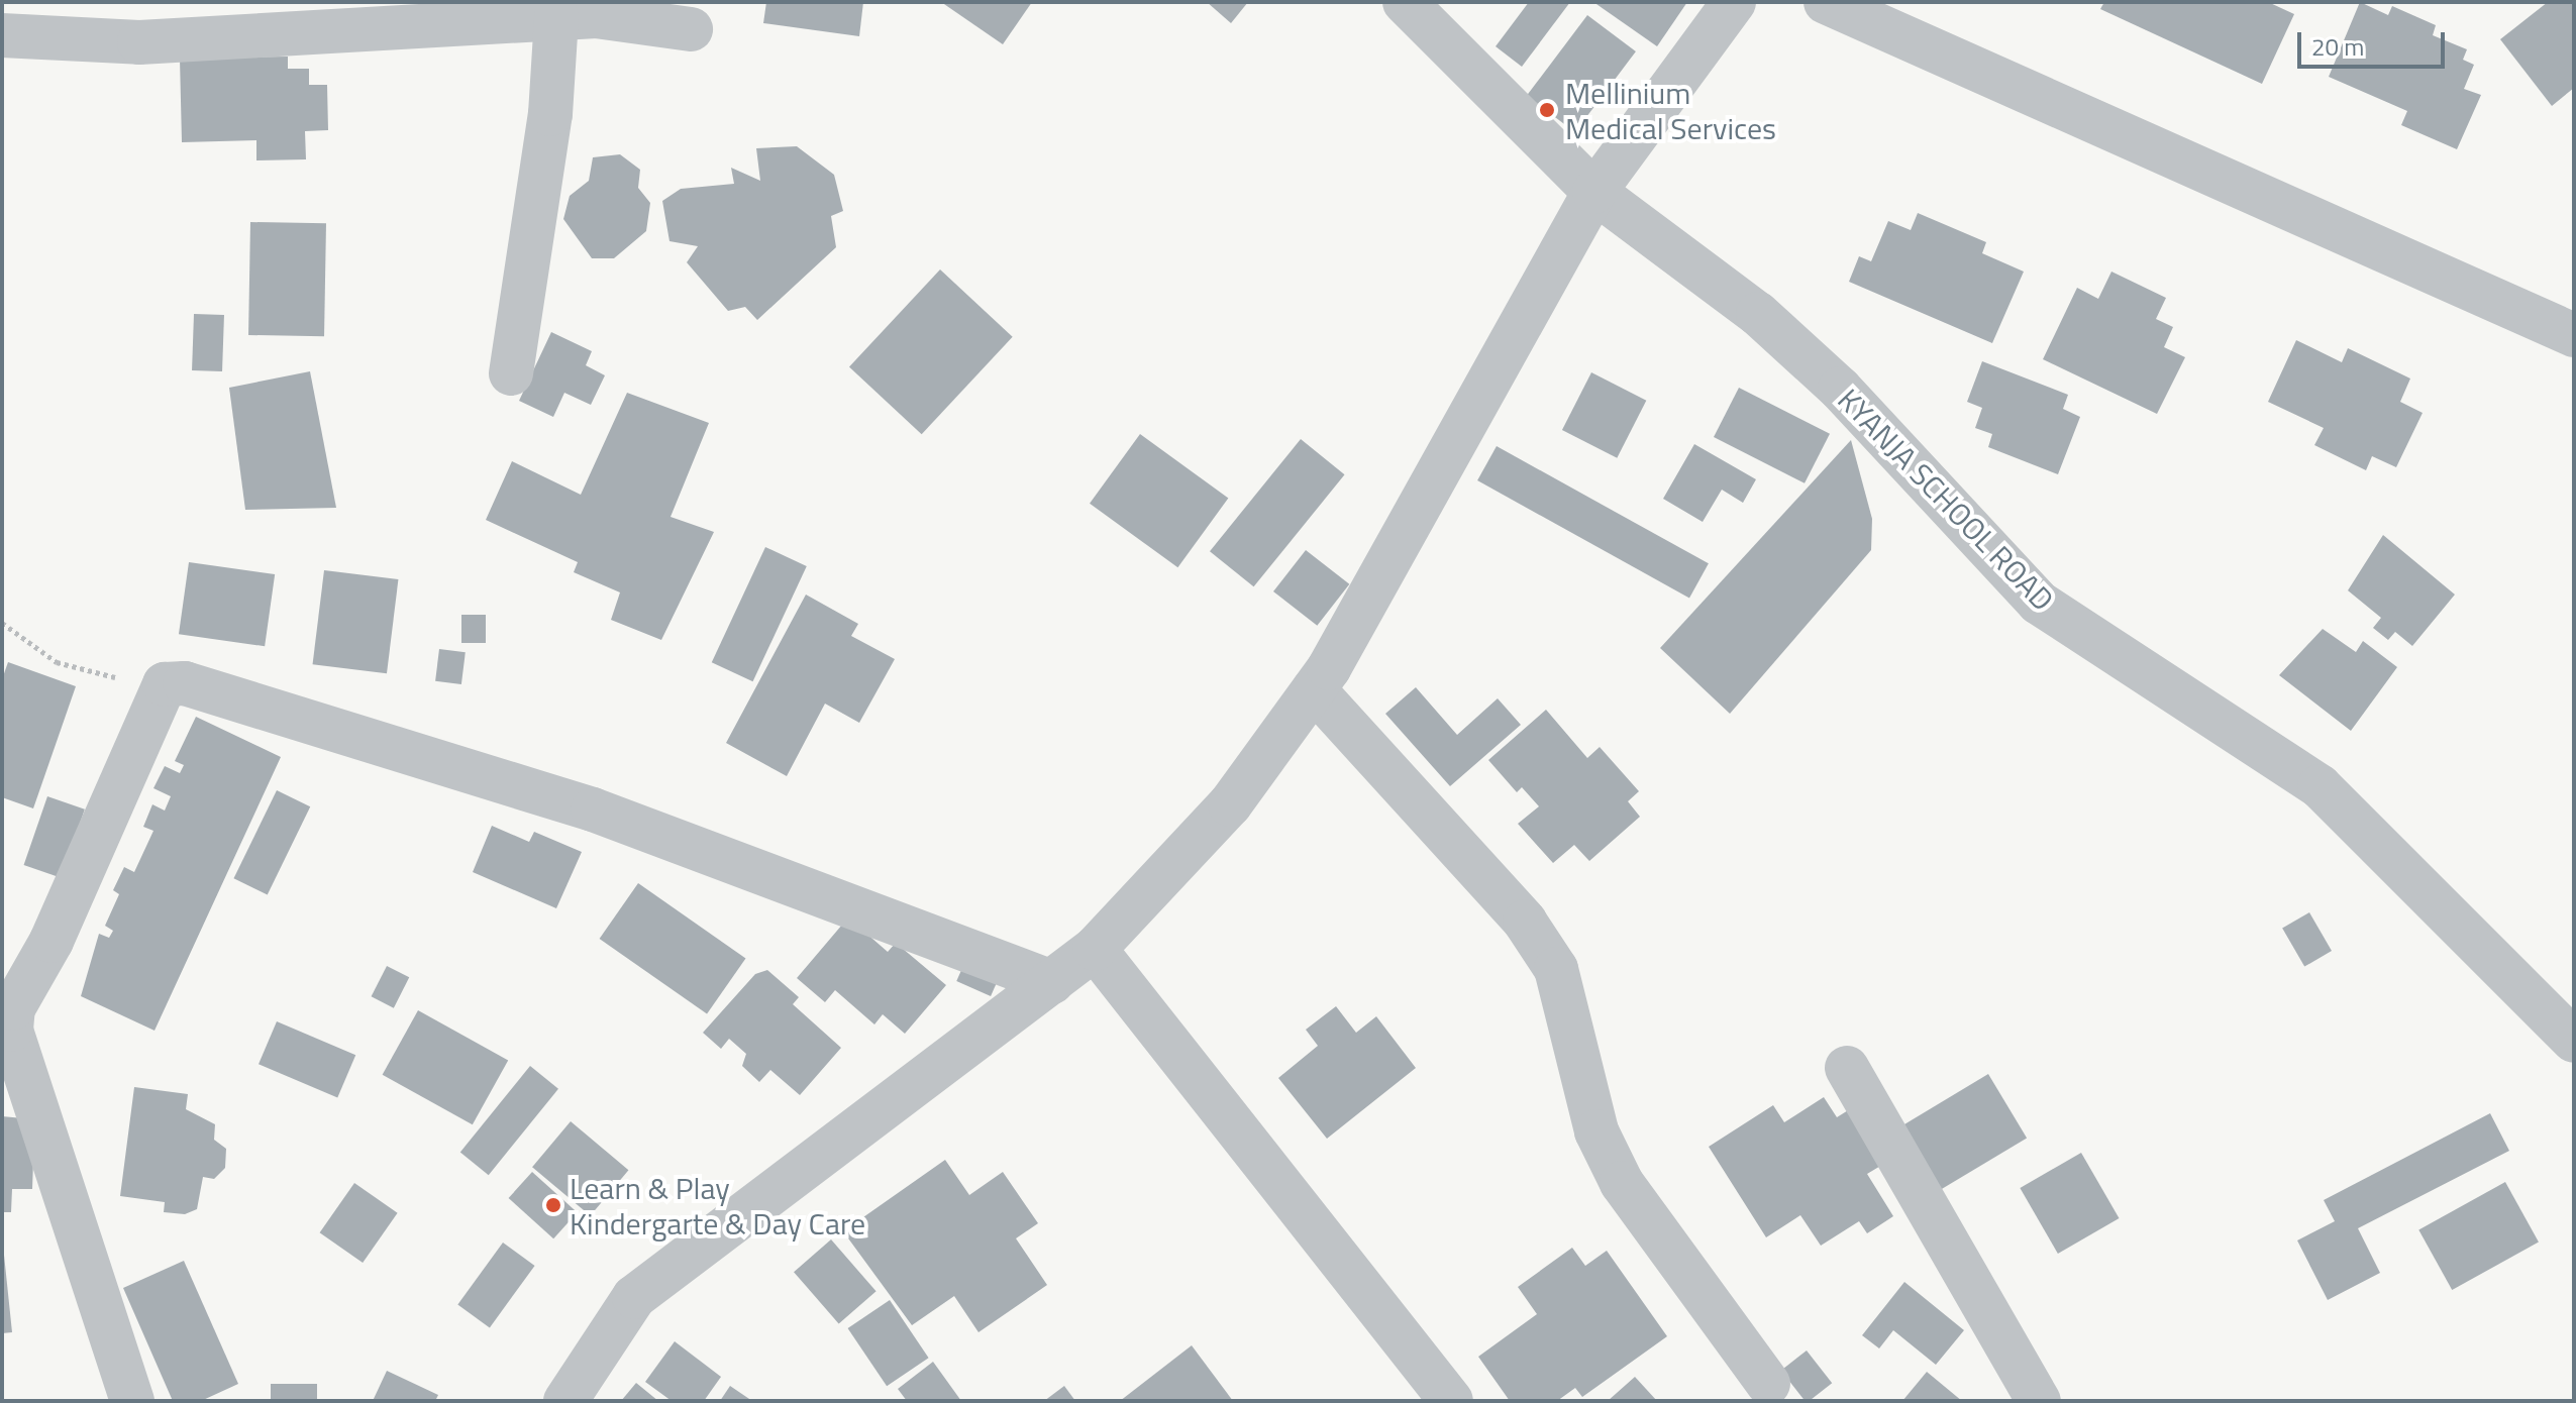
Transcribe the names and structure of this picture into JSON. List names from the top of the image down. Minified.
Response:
{"streets":{"street":["KYANJA SCHOOL ROAD"]},"places":["Mellinium Medical Services","Learn & Play Kindergarte & Day Care"],"scale_bar":"20 m"}
